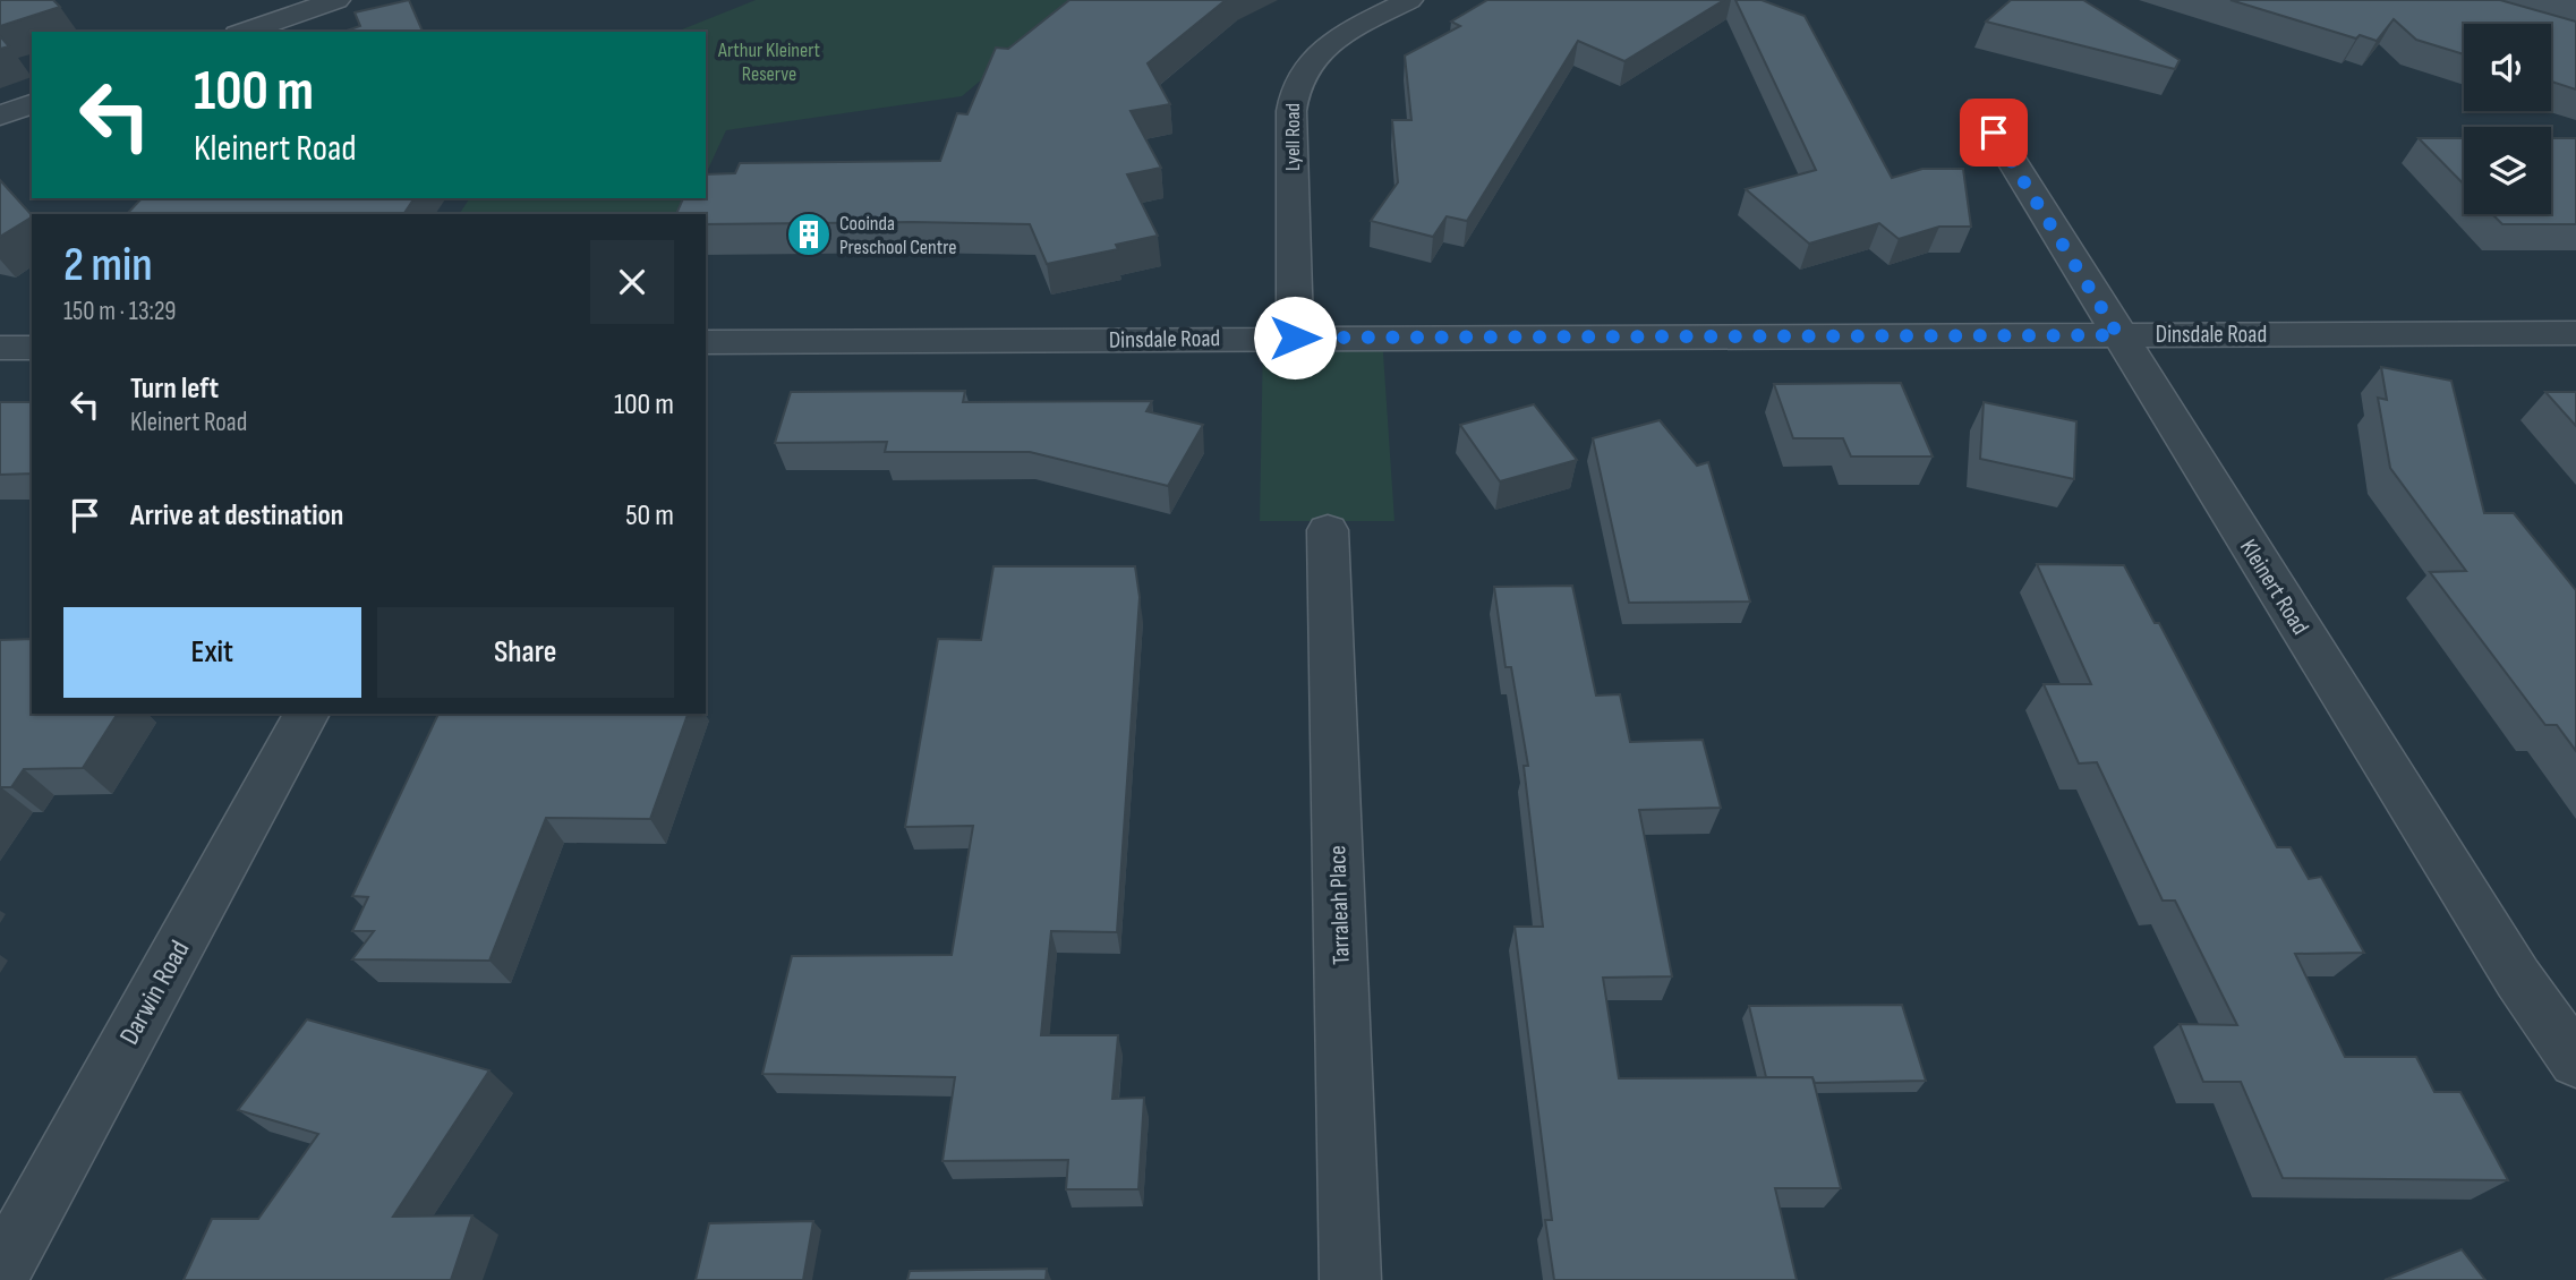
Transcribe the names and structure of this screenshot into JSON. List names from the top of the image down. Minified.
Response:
{"streets":{"street":["Lyell Road","Dinsdale Road","Kleinert Road","Tarraleah Place","Darwin Road"]},"crossings":[["Lyell Road","Dinsdale Road"],["Dinsdale Road","Kleinert Road"]],"parks":["Arthur Kleinert Reserve"],"places":{"building":["Cooinda Preschool Centre"]},"page":{"turn":["100 m","Kleinert Road"],"heading":["2 min","150 m · 13:29"],"list":[{"name":"Turn left","note":"Kleinert Road","value":"100 m"},{"name":"Arrive at destination","value":"50 m"}],"buttons":["Exit","Share"]}}
